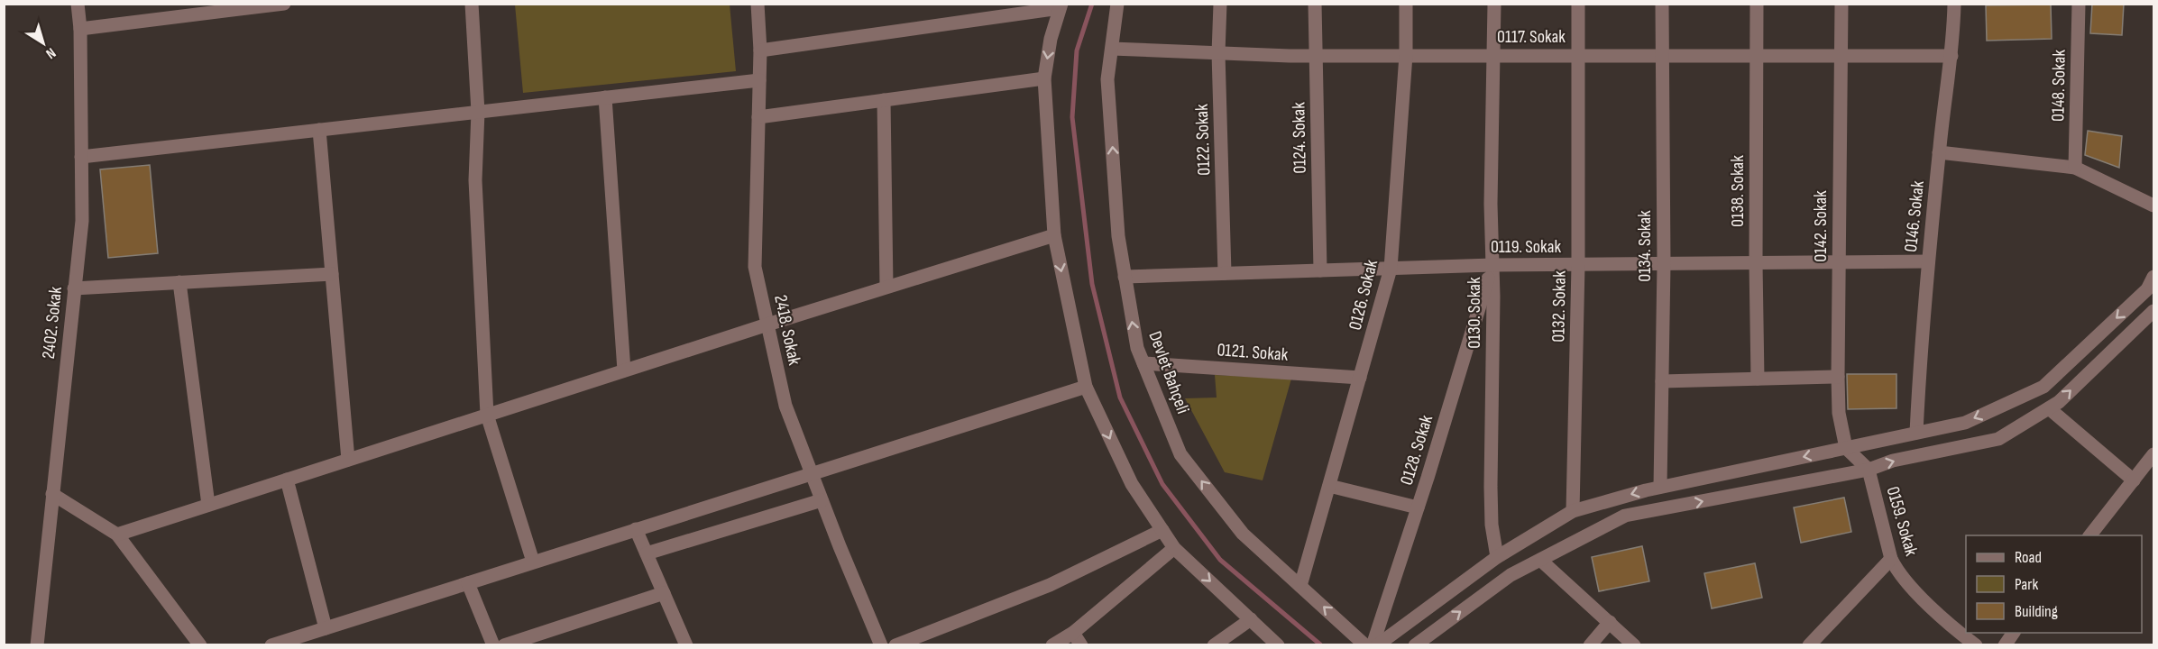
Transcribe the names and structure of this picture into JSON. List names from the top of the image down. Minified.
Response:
{"streets":{"street":["0117. Sokak","0148. Sokak","0124. Sokak","0122. Sokak","0138. Sokak","0146. Sokak","0142. Sokak","0119. Sokak","0134. Sokak","0126. Sokak","0132. Sokak","0130. Sokak","2402. Sokak","2418. Sokak","0121. Sokak","Devlet Bahçeli","0128. Sokak","0159. Sokak"]},"crossings":[["0117. Sokak","0124. Sokak"],["0117. Sokak","0122. Sokak"],["0117. Sokak","0138. Sokak"],["0117. Sokak","0146. Sokak"],["0117. Sokak","0142. Sokak"],["0117. Sokak","0134. Sokak"],["0117. Sokak","0126. Sokak"],["0117. Sokak","0132. Sokak"],["0117. Sokak","0130. Sokak"],["0117. Sokak","Devlet Bahçeli"],["0124. Sokak","0119. Sokak"],["0122. Sokak","0119. Sokak"],["0138. Sokak","0119. Sokak"],["0146. Sokak","0119. Sokak"],["0142. Sokak","0119. Sokak"],["0142. Sokak","0159. Sokak"],["0119. Sokak","0134. Sokak"],["0119. Sokak","0126. Sokak"],["0119. Sokak","0132. Sokak"],["0119. Sokak","0130. Sokak"],["0119. Sokak","Devlet Bahçeli"],["0119. Sokak","0128. Sokak"],["0126. Sokak","0121. Sokak"],["0126. Sokak","Devlet Bahçeli"],["0130. Sokak","0128. Sokak"],["0121. Sokak","Devlet Bahçeli"]],"legend":["Road","Park","Building"],"north":"bottom right"}
